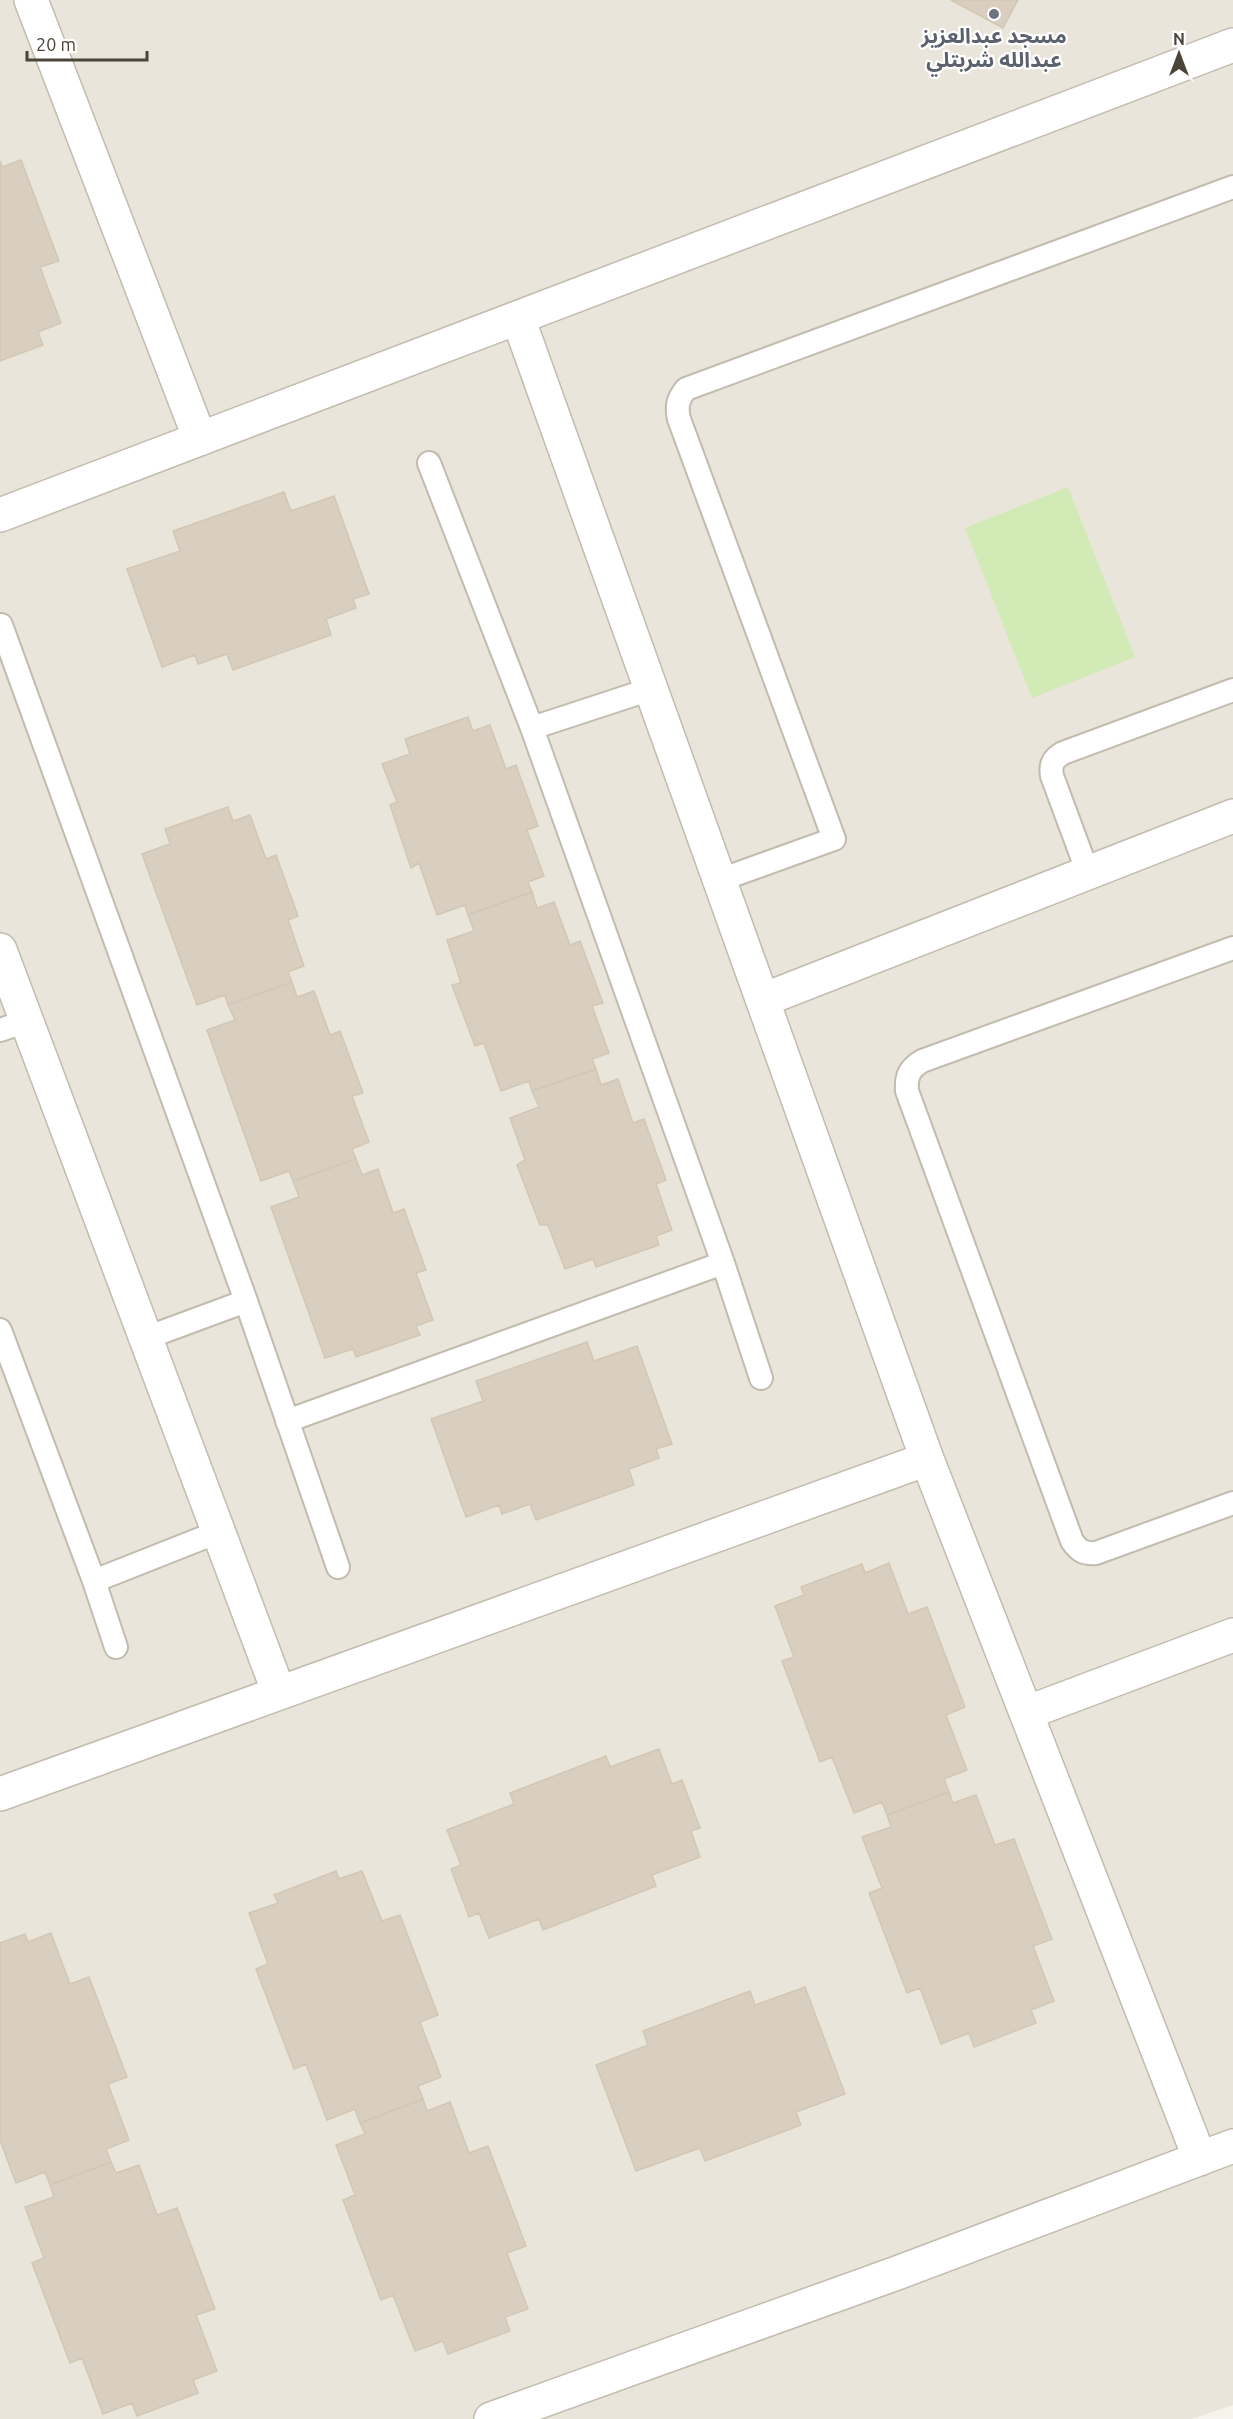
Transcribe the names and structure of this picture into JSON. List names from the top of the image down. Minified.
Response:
{"places":["مسجد عبدالعزيز عبدالله شربتلي"],"scale_bar":"20 m","north":"top"}
